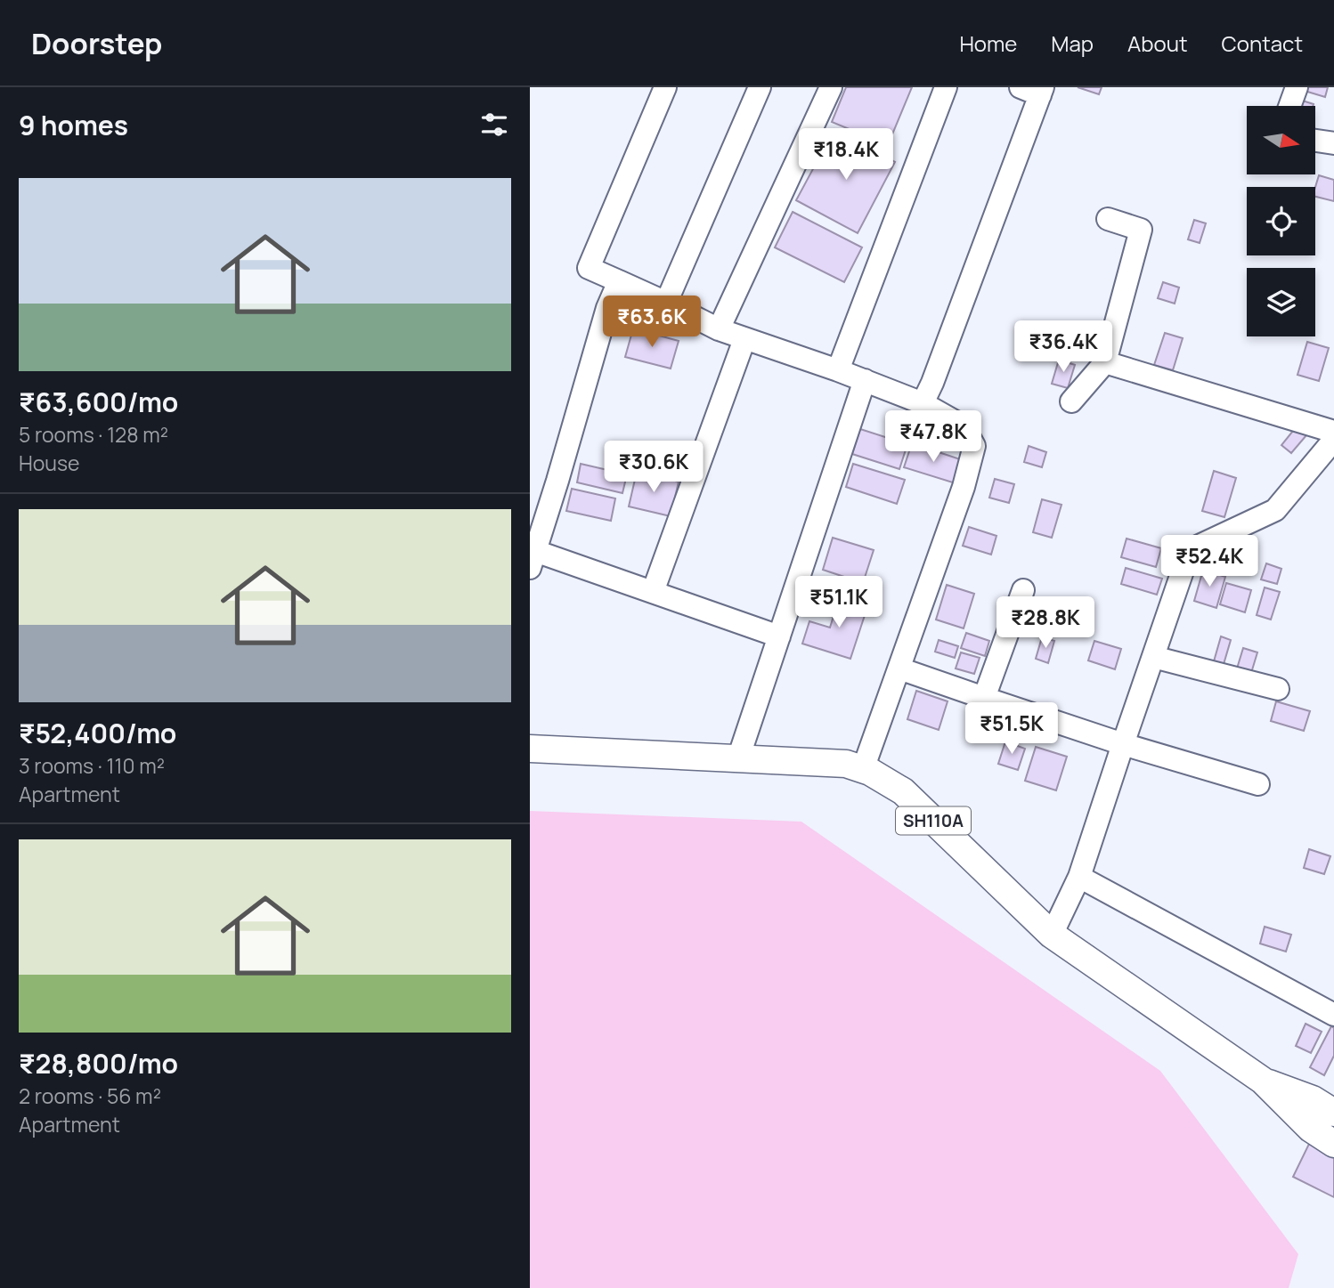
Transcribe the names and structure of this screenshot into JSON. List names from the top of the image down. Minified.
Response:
{"streets":{"main road":["SH110A"]},"north":"right","page":{"header":"Doorstep","nav":["Home","Map","About","Contact"],"heading":"9 homes","price":["₹18.4K","₹63.6K","₹36.4K","₹47.8K","₹30.6K","₹52.4K","₹51.1K","₹28.8K","₹51.5K"],"list":[{"name":"₹63,600/mo","note":"5 rooms · 128 m² · House"},{"name":"₹52,400/mo","note":"3 rooms · 110 m² · Apartment"},{"name":"₹28,800/mo","note":"2 rooms · 56 m² · Apartment"}]}}
